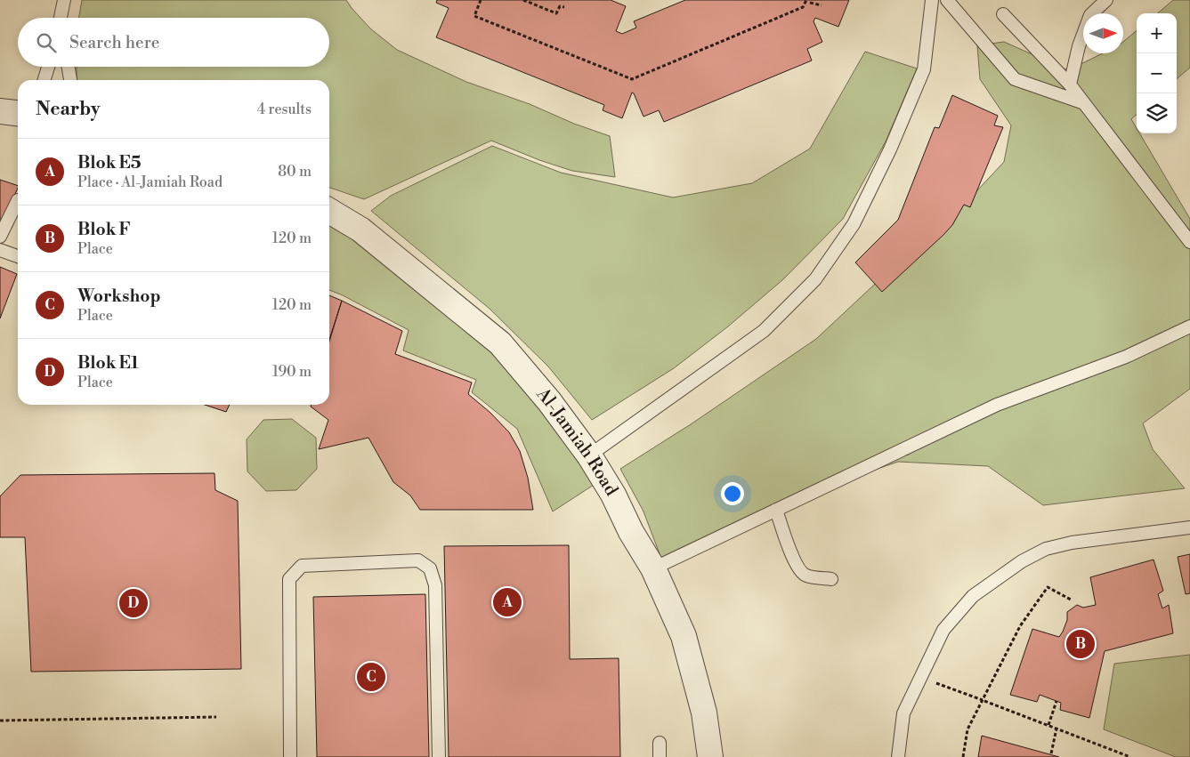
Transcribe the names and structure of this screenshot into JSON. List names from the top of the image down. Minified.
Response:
{"streets":{"street":["Al-Jamiah Road"]},"north":"right","page":{"map_buttons":["+","−"],"search":"Search here","heading":["Nearby","4 results"],"list":[{"mark":"A","name":"Blok E5","note":"Place · Al-Jamiah Road","value":"80 m"},{"mark":"B","name":"Blok F","note":"Place","value":"120 m"},{"mark":"C","name":"Workshop","note":"Place","value":"120 m"},{"mark":"D","name":"Blok E1","note":"Place","value":"190 m"}],"pins":["A","D","B","C"]}}
